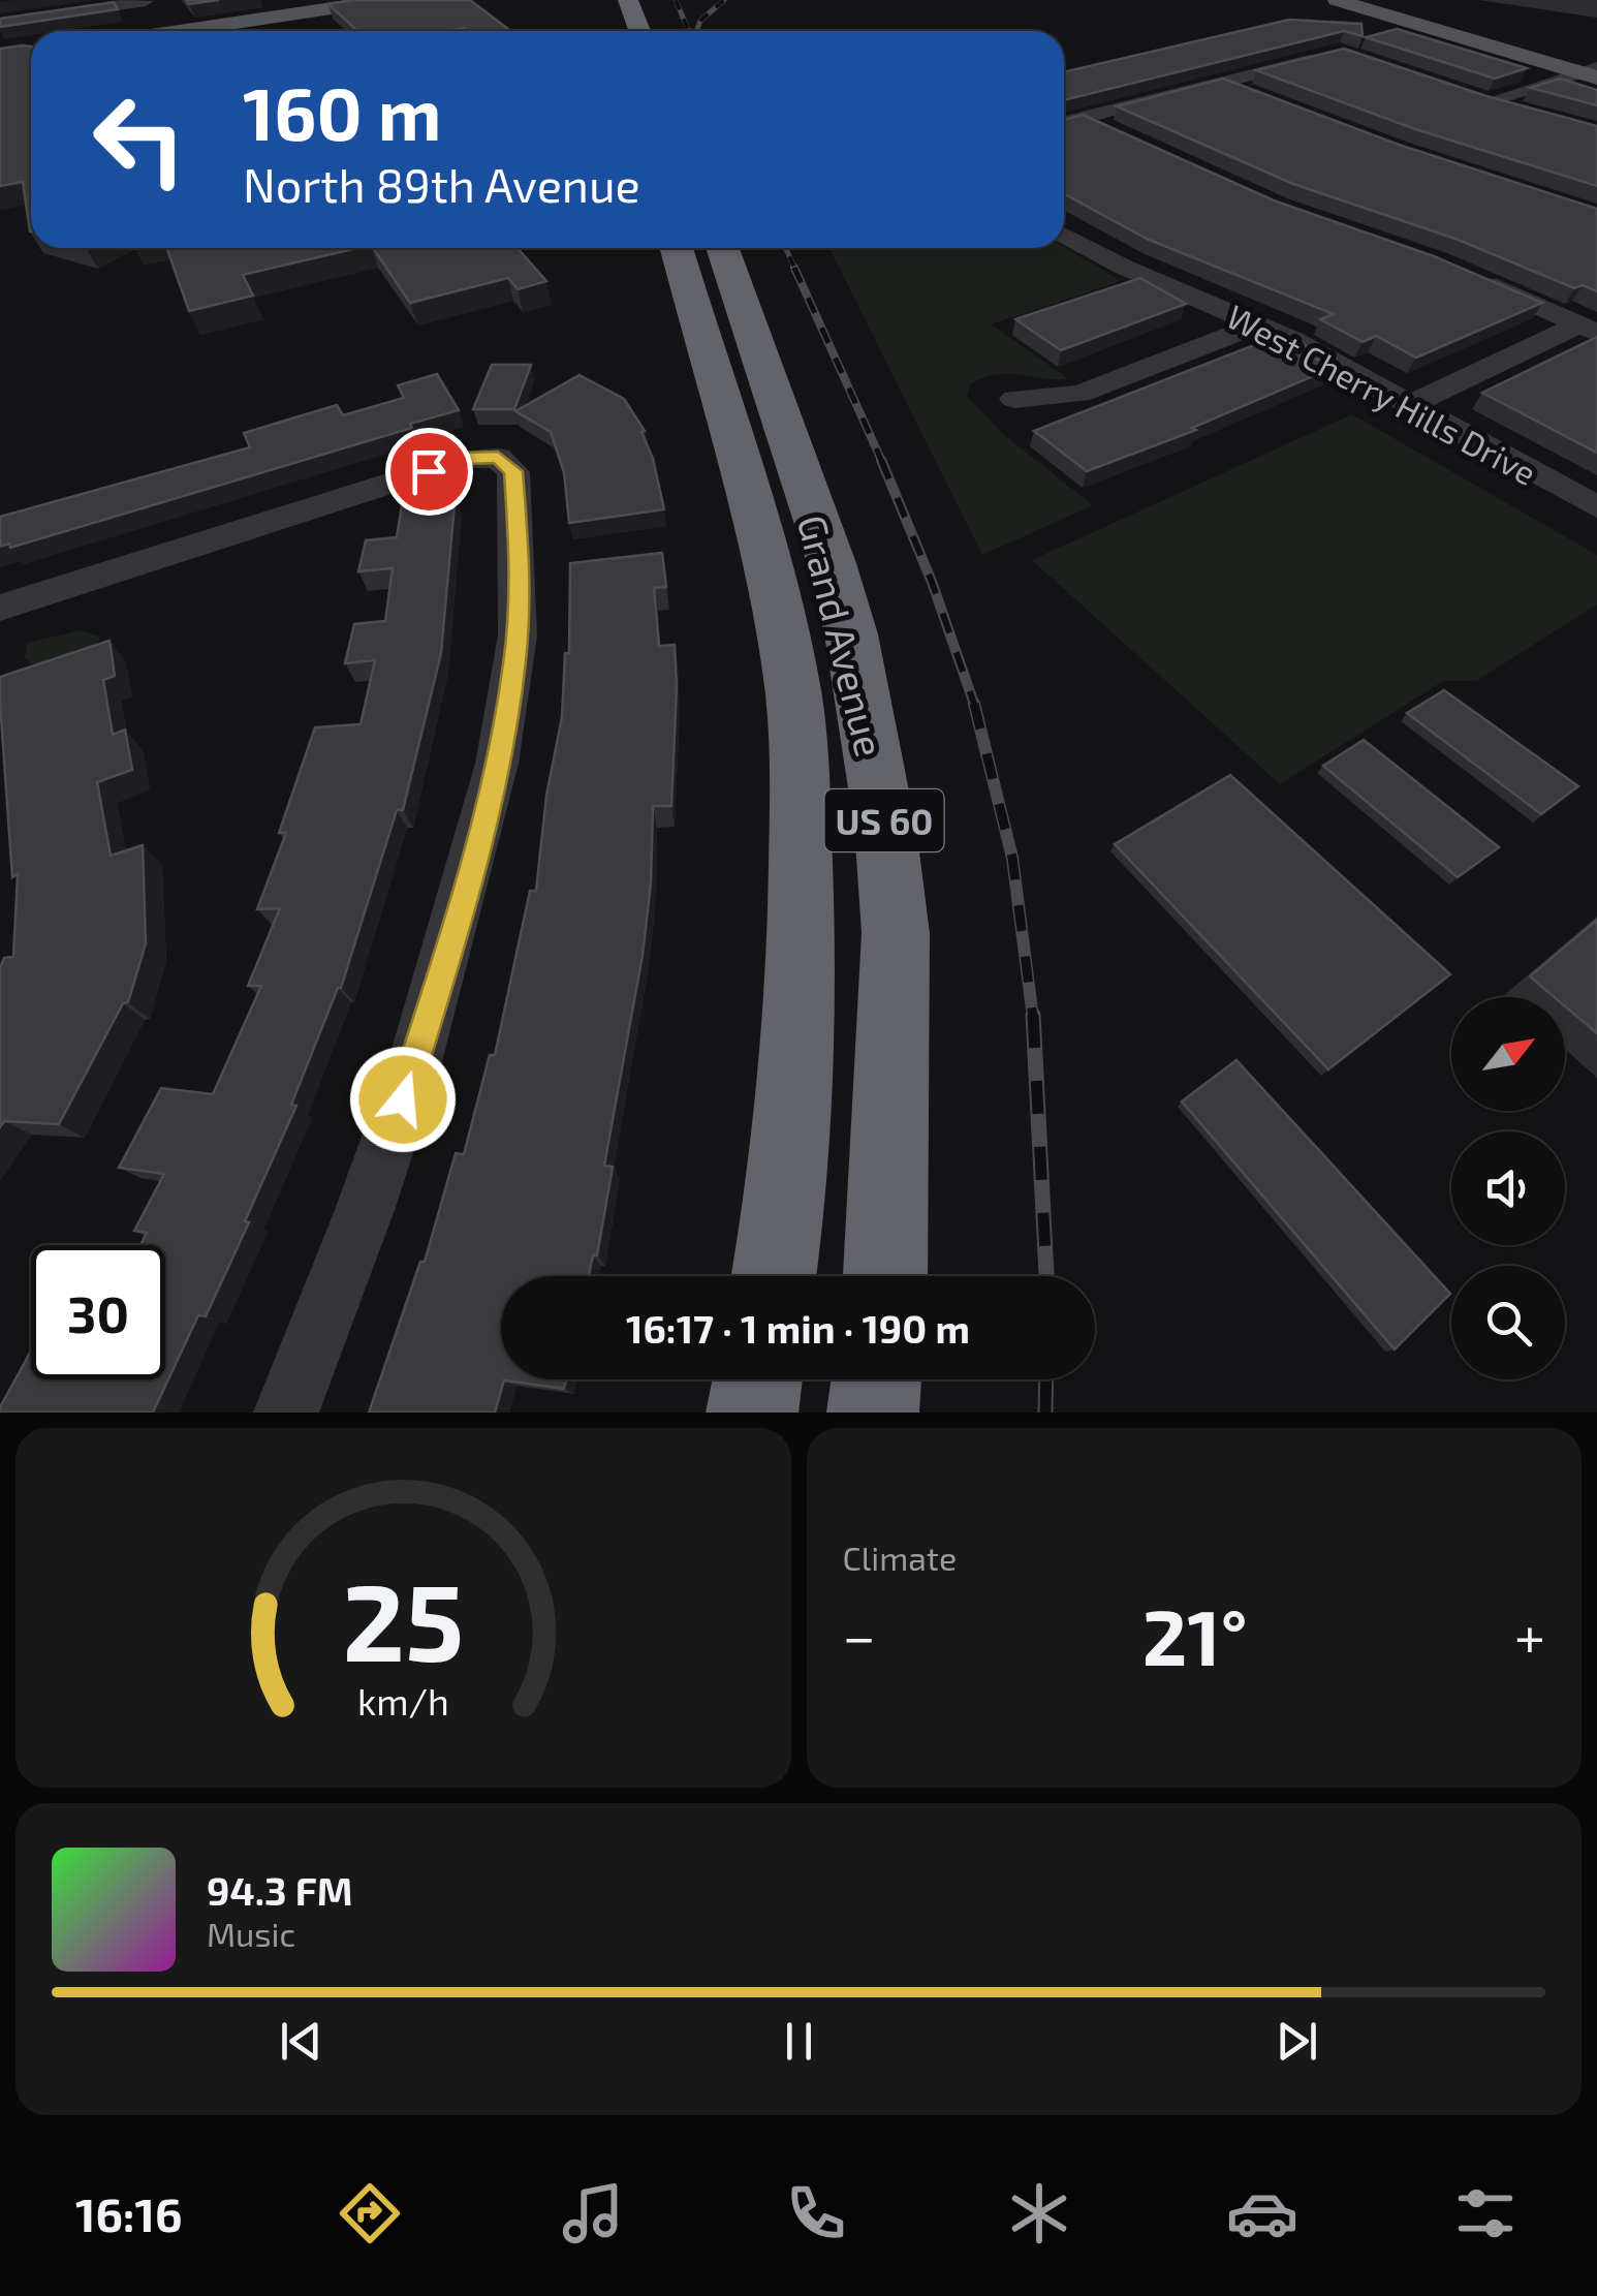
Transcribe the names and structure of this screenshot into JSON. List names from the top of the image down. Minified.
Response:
{"streets":{"highway":["Grand Avenue","US 60"],"street":["West Cherry Hills Drive"]},"north":"top right","page":{"turn":["160 m","North 89th Avenue"],"limit":"30","trip":"16:17 · 1 min · 190 m","tile":"Climate","heat":["−","21°","+"],"song":["94.3 FM","Music"],"tabs":"16:16","gauge":["25","km/h"]}}
